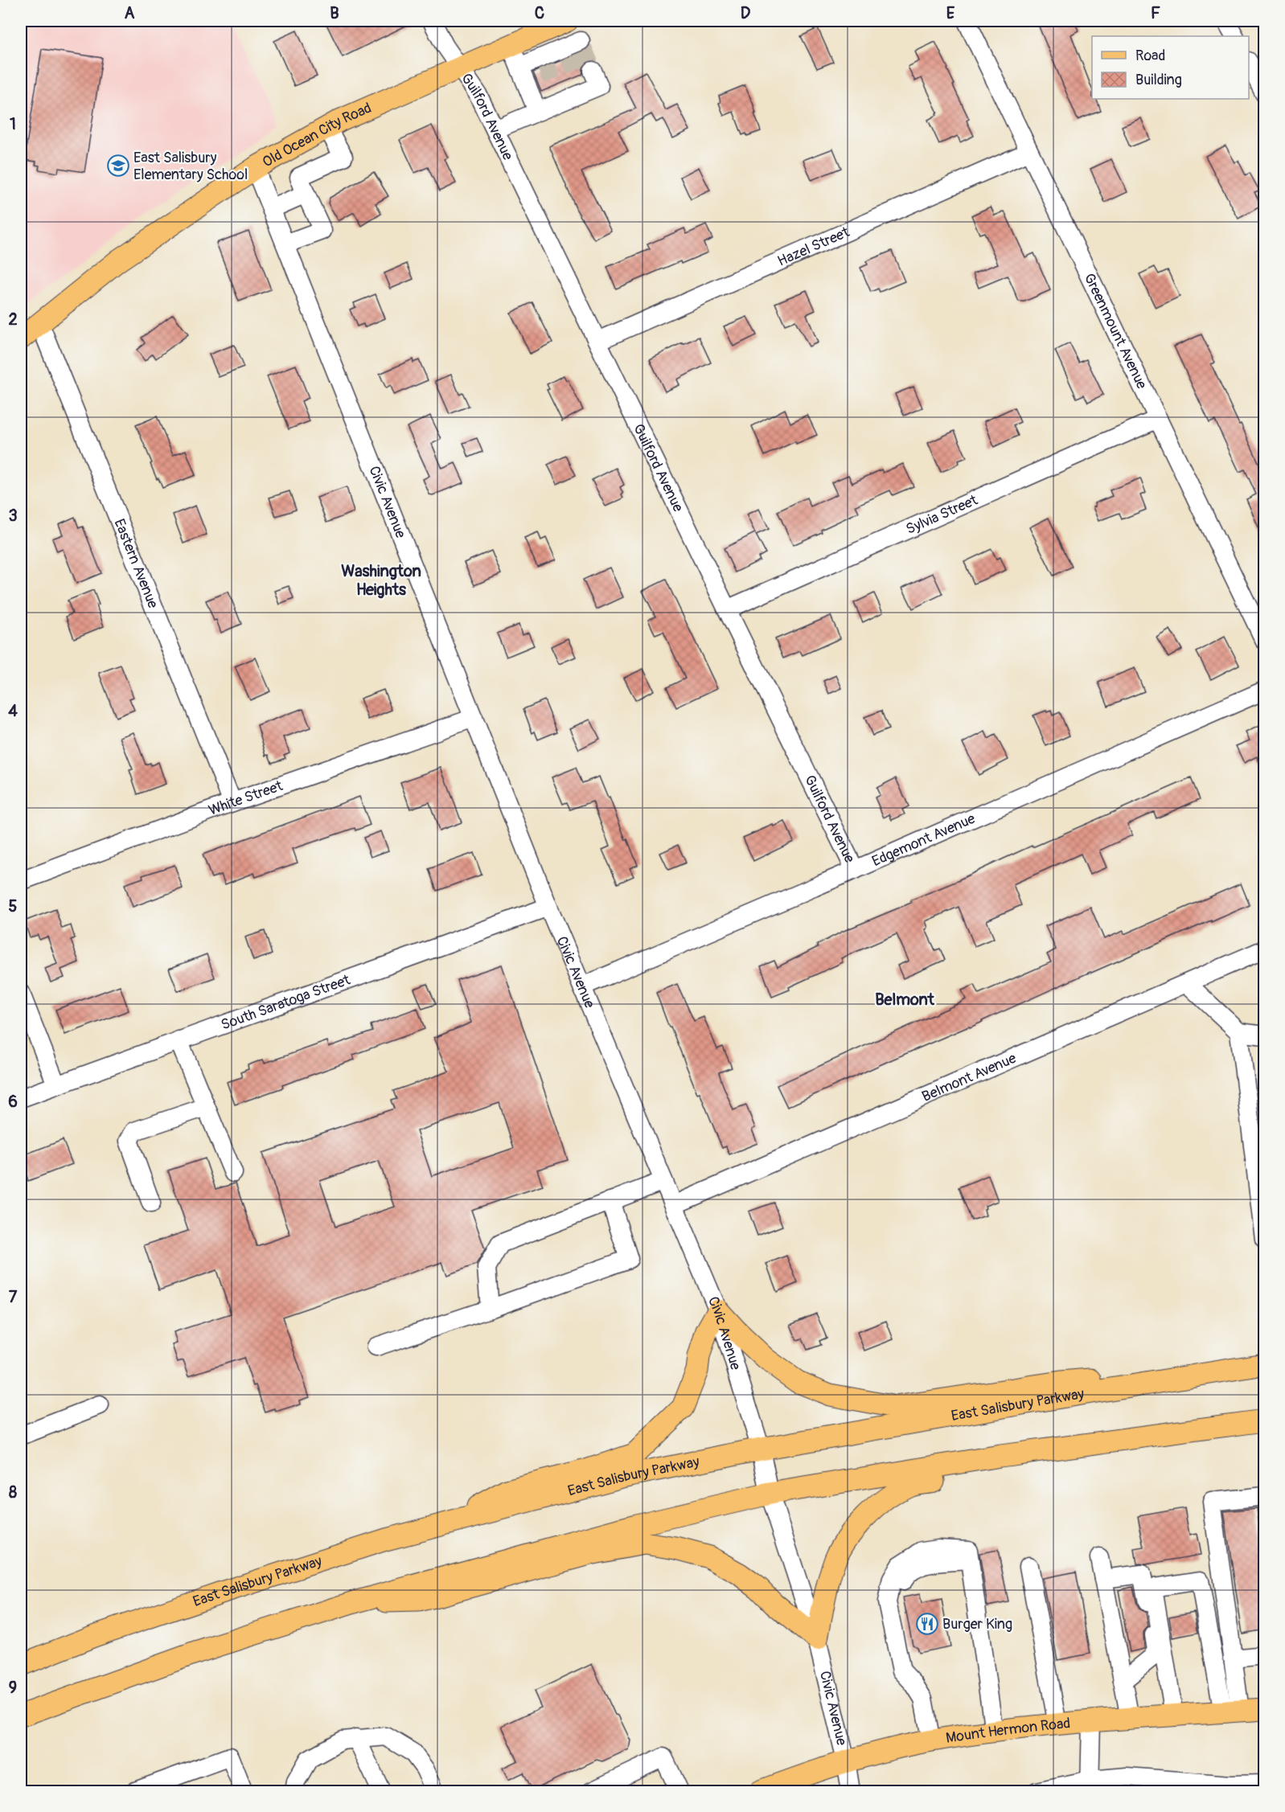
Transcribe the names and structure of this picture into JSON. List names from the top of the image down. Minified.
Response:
{"streets":{"main road":["Old Ocean City Road","East Salisbury Parkway","Mount Hermon Road"],"street":["Guilford Avenue","Hazel Street","Greenmount Avenue","Civic Avenue","Sylvia Street","Eastern Avenue","White Street","Edgemont Avenue","South Saratoga Street","Belmont Avenue"]},"crossings":[["Guilford Avenue","Old Ocean City Road"],["Guilford Avenue","Hazel Street"],["Guilford Avenue","Sylvia Street"],["Guilford Avenue","Edgemont Avenue"],["Old Ocean City Road","Civic Avenue"],["Old Ocean City Road","Eastern Avenue"],["Hazel Street","Greenmount Avenue"],["Greenmount Avenue","Sylvia Street"],["Civic Avenue","White Street"],["Civic Avenue","Edgemont Avenue"],["Civic Avenue","South Saratoga Street"],["Civic Avenue","Belmont Avenue"],["Civic Avenue","East Salisbury Parkway"],["Civic Avenue","Mount Hermon Road"],["Eastern Avenue","White Street"]],"districts":["Washington Heights","Belmont"],"places":{"school or university":["East Salisbury Elementary School"],"restaurant":["Burger King"]},"legend":["Road","Building"],"grid":{"columns":["A","B","C","D","E","F"],"rows":["1","2","3","4","5","6","7","8","9"]}}
